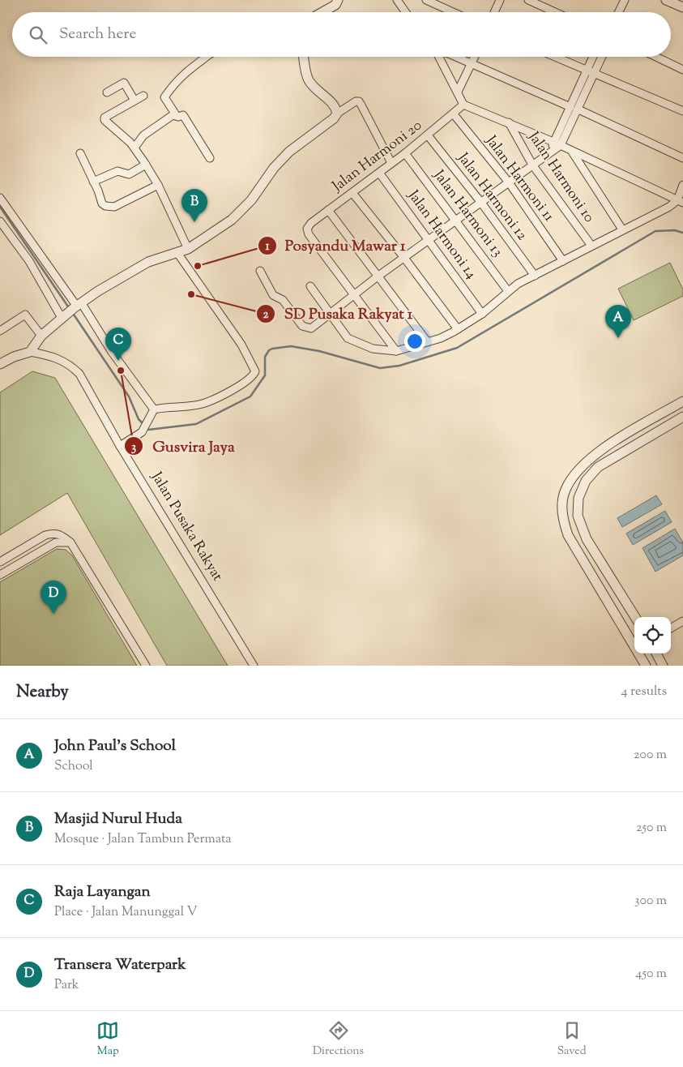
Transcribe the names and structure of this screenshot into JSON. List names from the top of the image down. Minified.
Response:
{"streets":{"street":["Jalan Harmoni 20","Jalan Harmoni 10","Jalan Harmoni 11","Jalan Harmoni 12","Jalan Harmoni 13","Jalan Harmoni 14","Jalan Pusaka Rakyat"]},"crossings":[["Jalan Harmoni 20","Jalan Harmoni 11"],["Jalan Harmoni 20","Jalan Harmoni 12"],["Jalan Harmoni 20","Jalan Harmoni 13"],["Jalan Harmoni 20","Jalan Harmoni 14"]],"places":["Posyandu Mawar 1","SD Pusaka Rakyat 1","Gusvira Jaya"],"page":{"search":"Search here","pins":["B","A","C","D"],"heading":["Nearby","4 results"],"list":[{"mark":"A","name":"John Paul's School","note":"School","value":"200 m"},{"mark":"B","name":"Masjid Nurul Huda","note":"Mosque · Jalan Tambun Permata","value":"250 m"},{"mark":"C","name":"Raja Layangan","note":"Place · Jalan Manunggal V","value":"300 m"},{"mark":"D","name":"Transera Waterpark","note":"Park","value":"450 m"}],"nav":["Map","Directions","Saved"]}}
